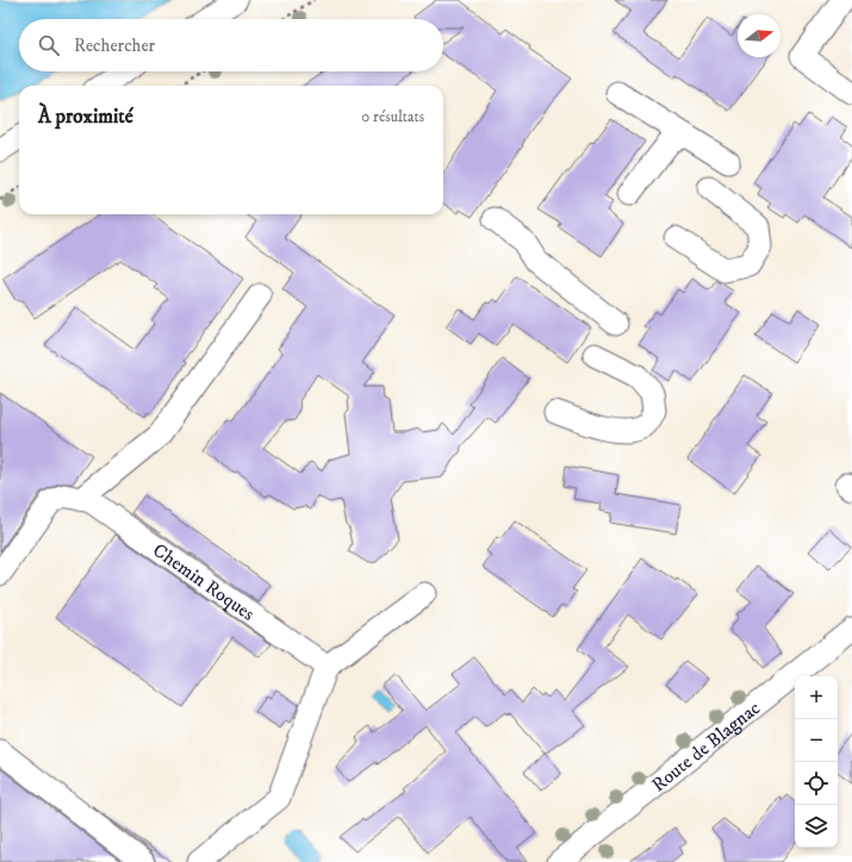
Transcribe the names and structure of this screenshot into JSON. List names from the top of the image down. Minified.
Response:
{"streets":{"street":["Chemin Roques","Route de Blagnac"]},"north":"right","page":{"search":"Rechercher","heading":["À proximité","0 résultats"],"map_buttons":["+","−"]}}
